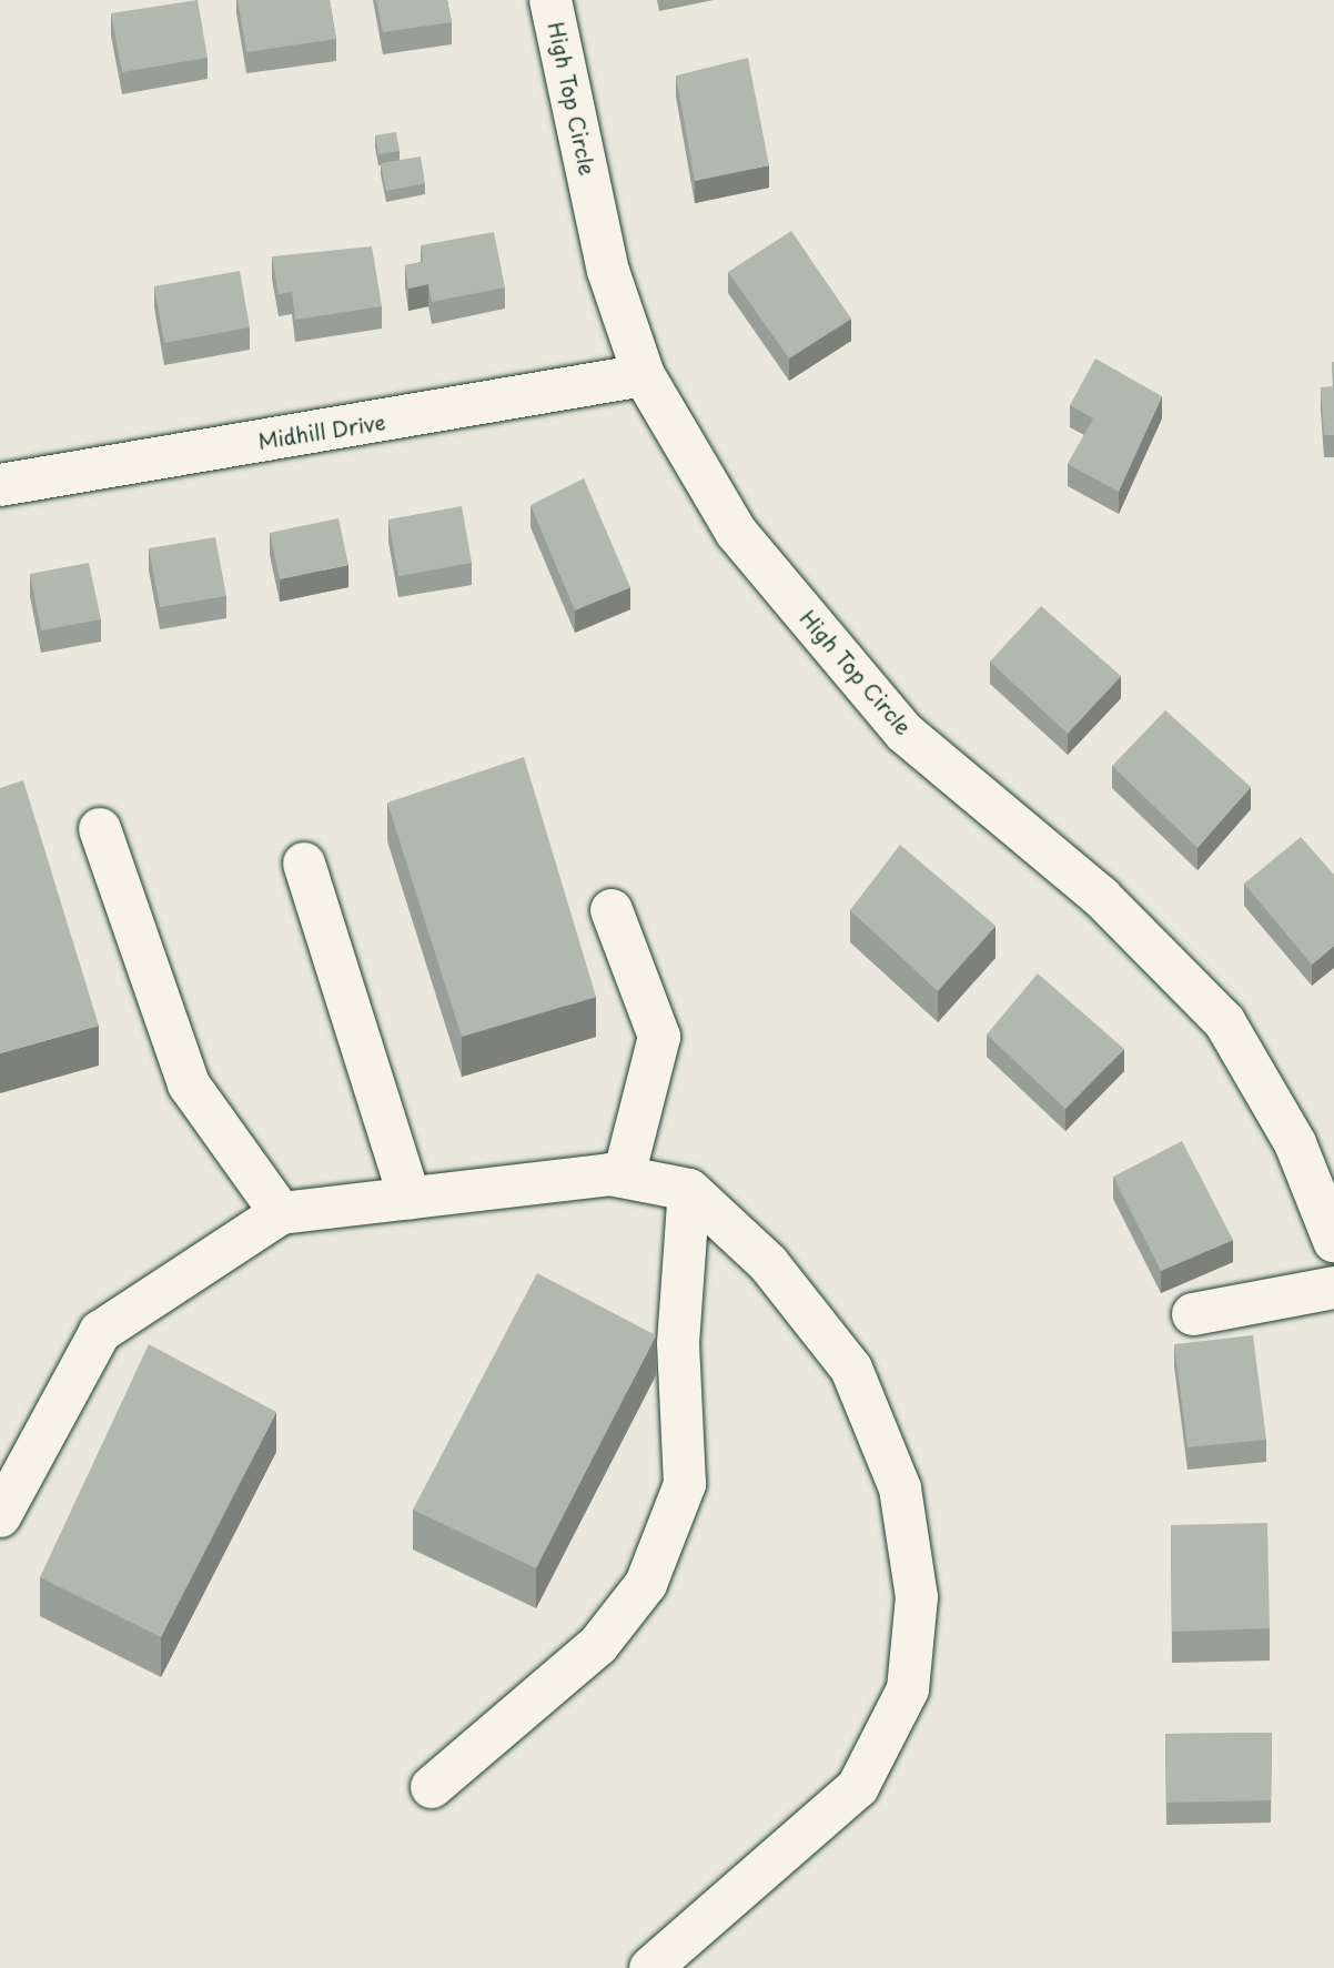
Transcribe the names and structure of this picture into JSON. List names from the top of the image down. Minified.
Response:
{"streets":{"street":["High Top Circle","Midhill Drive"]},"crossings":[["High Top Circle","Midhill Drive"]]}
